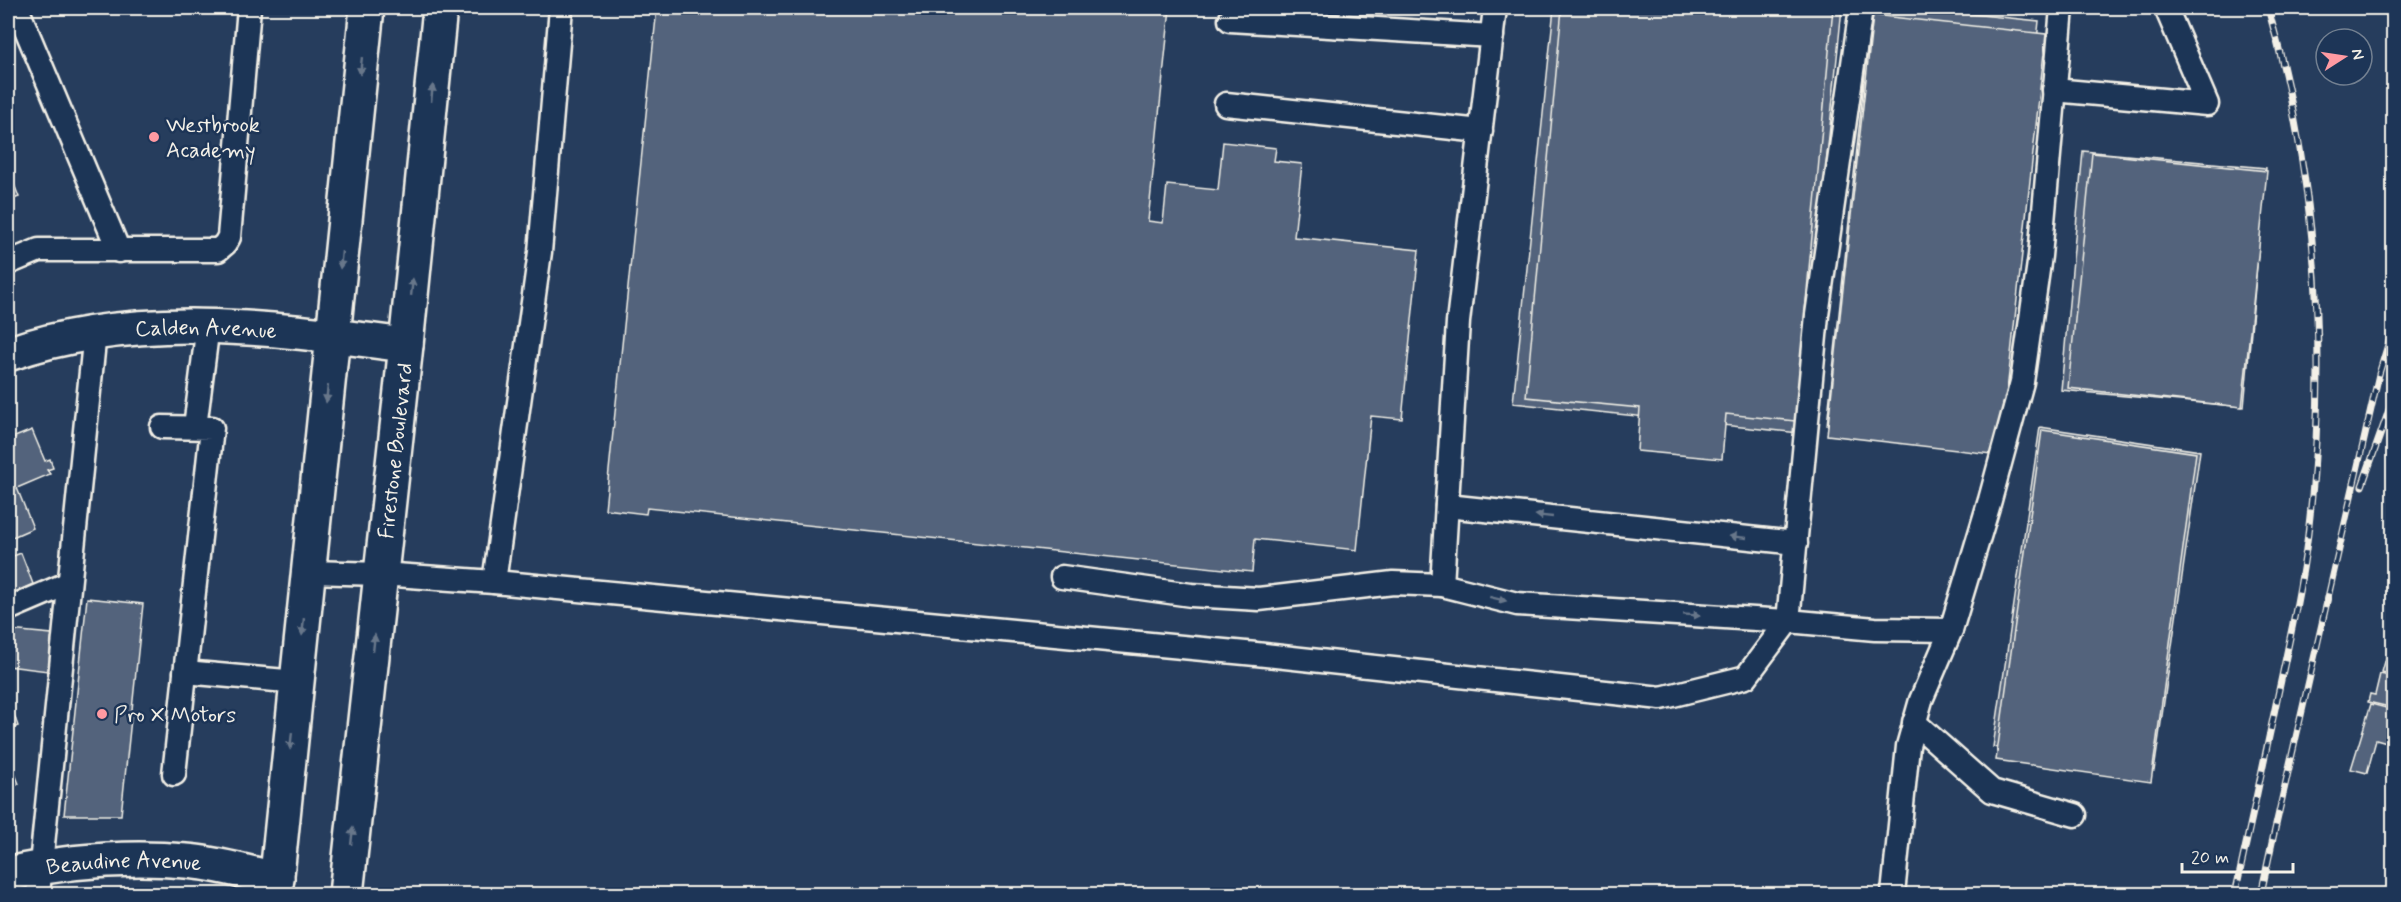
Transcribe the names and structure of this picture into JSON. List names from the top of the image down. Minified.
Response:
{"streets":{"main road":["Calden Avenue","Firestone Boulevard","Beaudine Avenue"]},"crossings":[["Calden Avenue","Firestone Boulevard"]],"places":["Westbrook Academy","Pro X Motors"],"scale_bar":"20 m","north":"right"}
